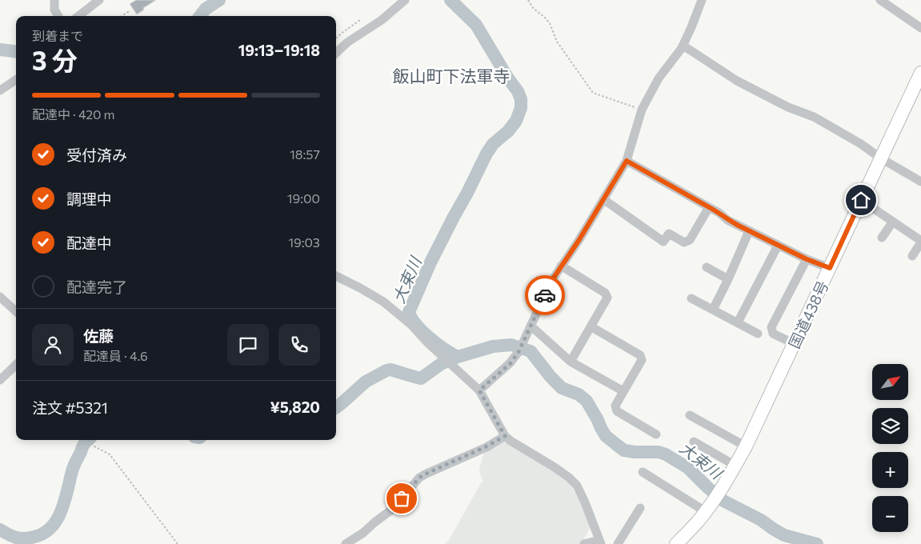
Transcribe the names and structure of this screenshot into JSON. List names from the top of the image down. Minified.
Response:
{"streets":{"highway":["国道438号"]},"districts":["飯山町下法軍寺"],"water":["大束川"],"north":"top right","page":{"heading":["3 分","到着まで","19:13–19:18"],"panel":["佐藤","配達員 · 4.6","注文 #5321","¥5,820"],"bar":"配達中 · 420 m","list":[["受付済み","18:57"],["調理中","19:00"],["配達中","19:03"],"配達完了"],"map_buttons":["+","−"]}}
